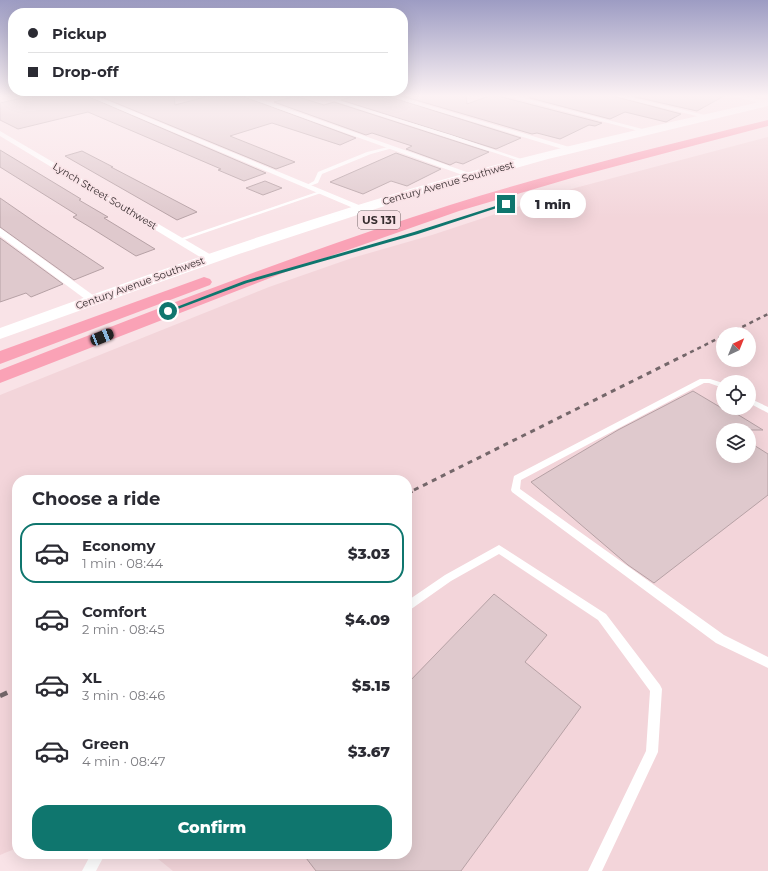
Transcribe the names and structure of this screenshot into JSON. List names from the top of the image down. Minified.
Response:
{"streets":{"highway":["US 131"],"street":["Century Avenue Southwest","Lynch Street Southwest"]},"crossings":[["Century Avenue Southwest","Lynch Street Southwest"]],"north":"top right","page":{"banner":["Pickup","Drop-off"],"bubble":"1 min","heading":"Choose a ride","list":[{"name":"Economy","note":"1 min · 08:44","value":"$3.03"},{"name":"Comfort","note":"2 min · 08:45","value":"$4.09"},{"name":"XL","note":"3 min · 08:46","value":"$5.15"},{"name":"Green","note":"4 min · 08:47","value":"$3.67"}],"buttons":"Confirm"}}
